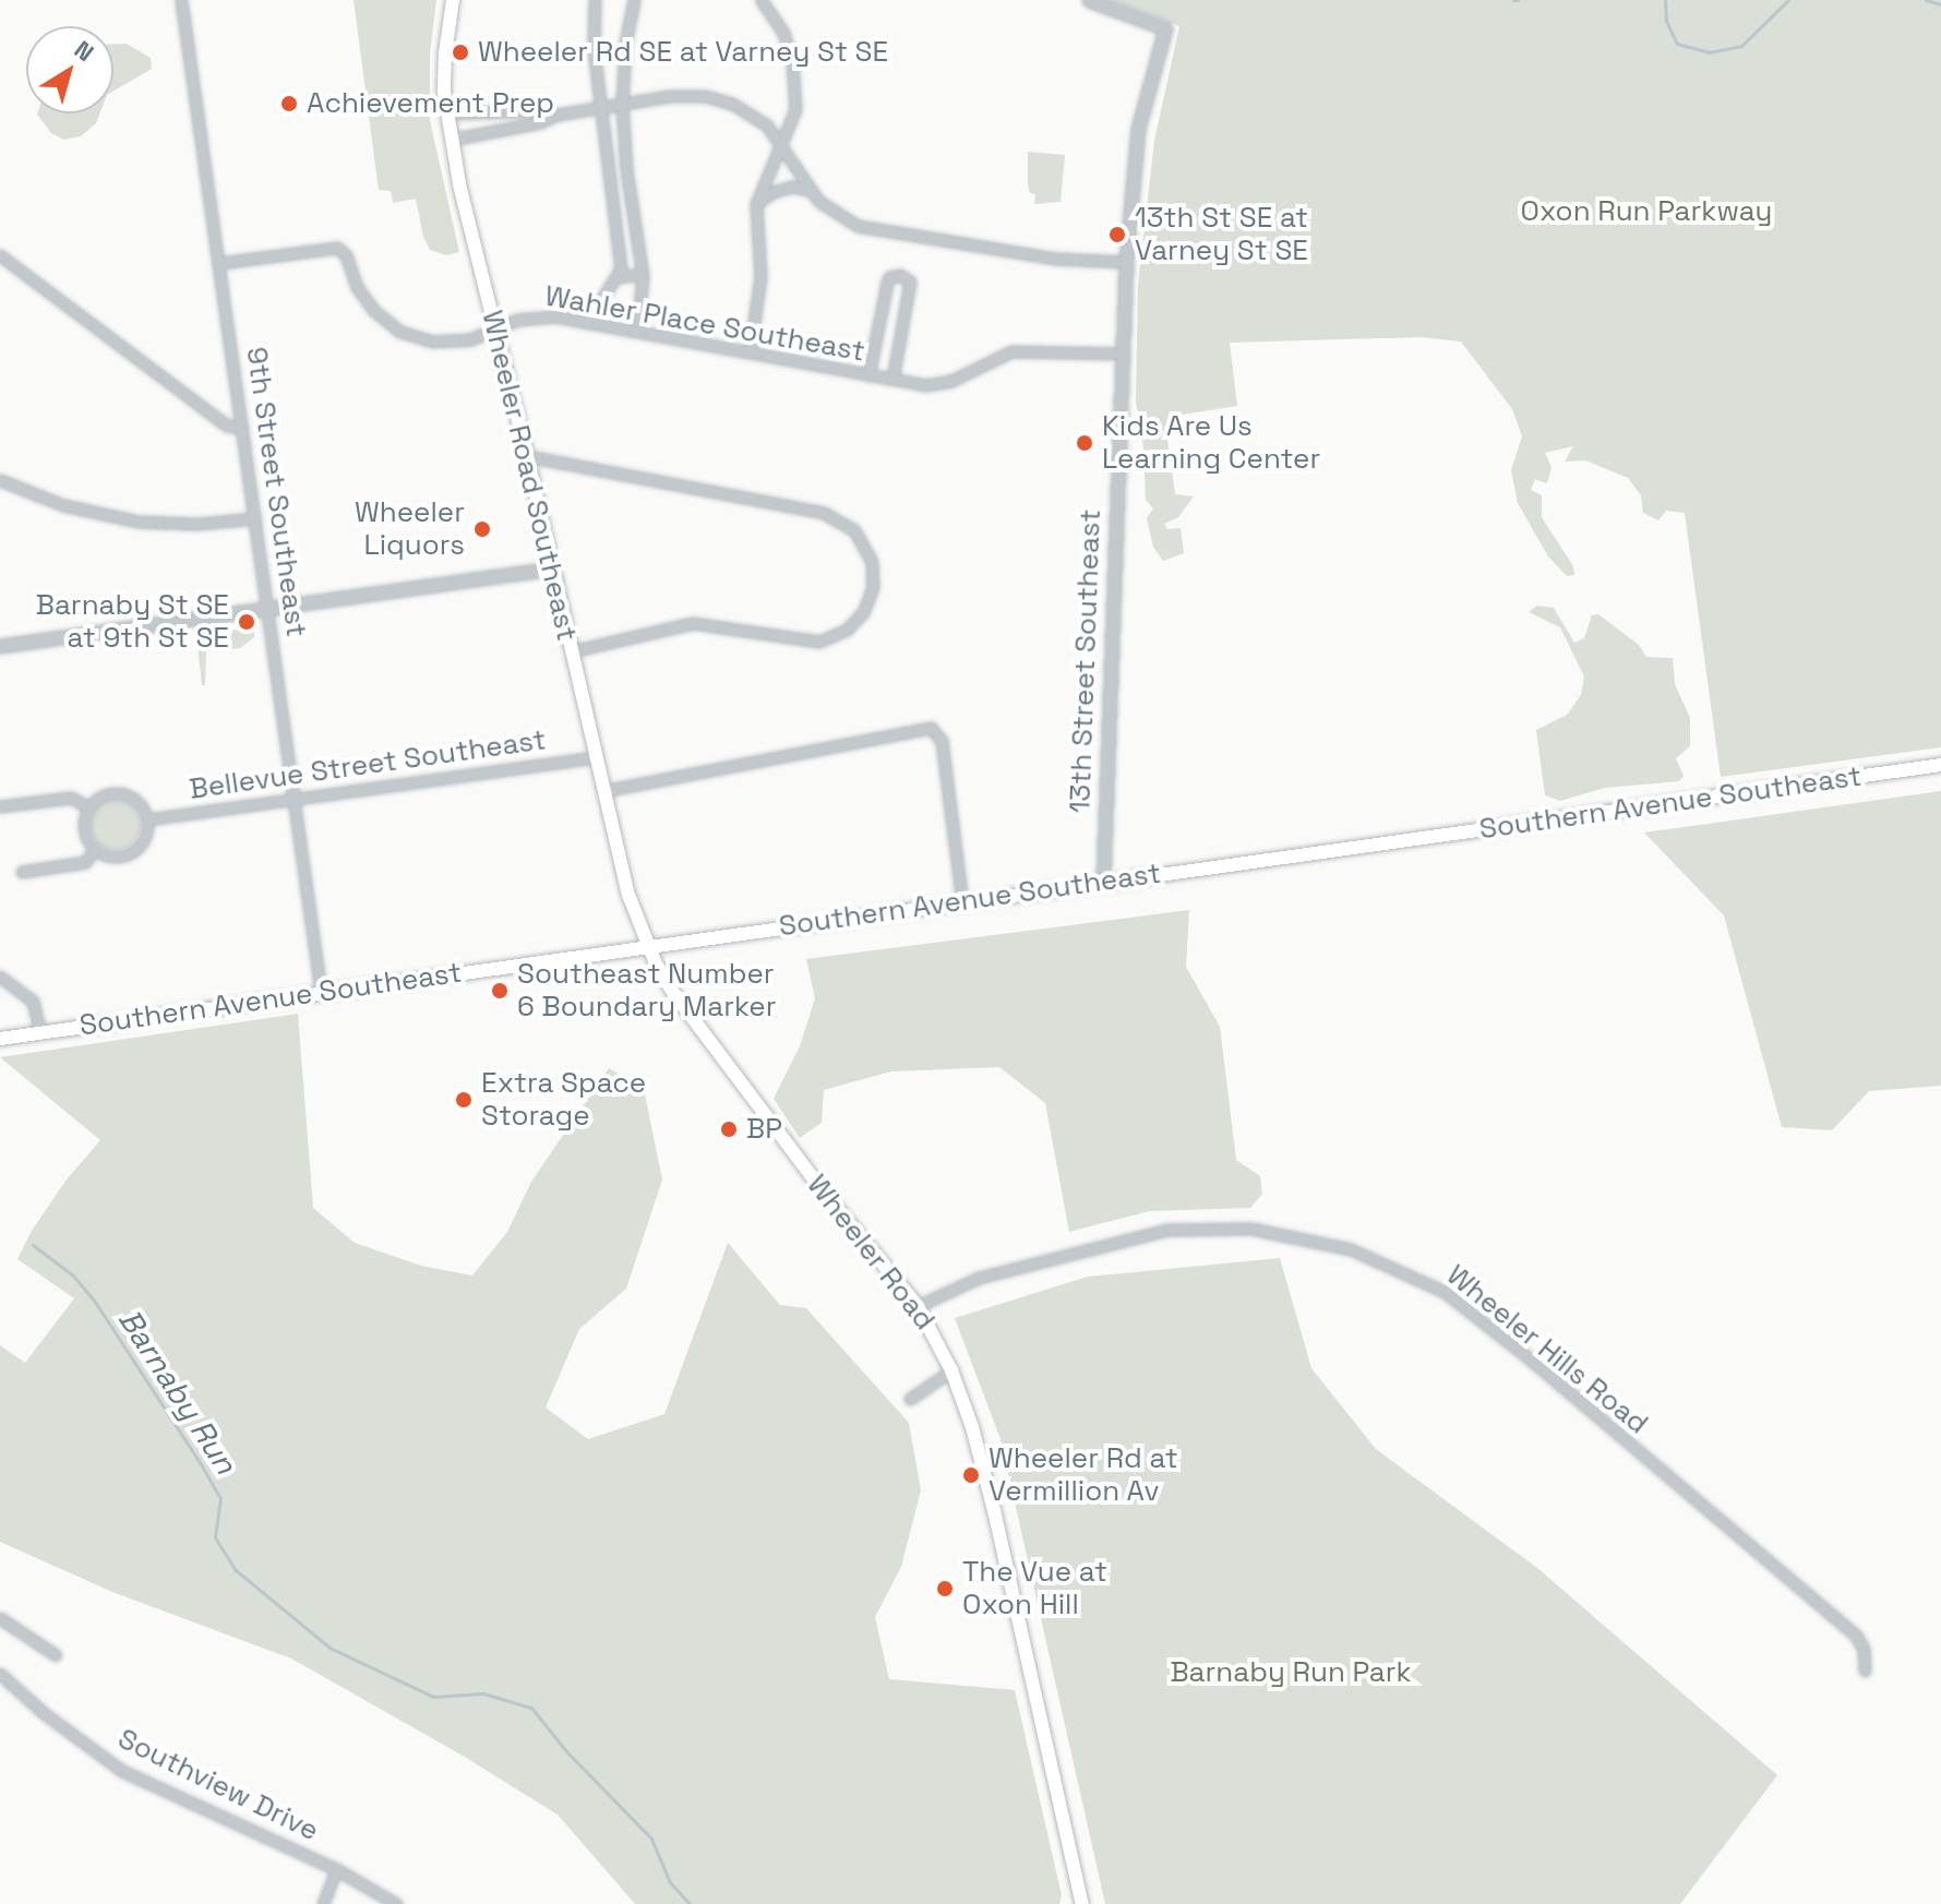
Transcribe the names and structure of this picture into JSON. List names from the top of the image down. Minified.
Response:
{"streets":{"main road":["Wheeler Road Southeast","Southern Avenue Southeast","Wheeler Road"],"street":["Wahler Place Southeast","9th Street Southeast","13th Street Southeast","Bellevue Street Southeast","Wheeler Hills Road","Southview Drive"]},"crossings":[["Wahler Place Southeast","Wheeler Road Southeast"],["Wahler Place Southeast","9th Street Southeast"],["Wahler Place Southeast","13th Street Southeast"],["Wheeler Road Southeast","Bellevue Street Southeast"],["Wheeler Road Southeast","Southern Avenue Southeast"],["Wheeler Road Southeast","Wheeler Road"],["9th Street Southeast","Bellevue Street Southeast"],["9th Street Southeast","Southern Avenue Southeast"],["13th Street Southeast","Southern Avenue Southeast"],["Southern Avenue Southeast","Wheeler Road"],["Wheeler Road","Wheeler Hills Road"]],"water":["Barnaby Run"],"parks":["Oxon Run Parkway","Barnaby Run Park"],"places":["Wheeler Rd SE at Varney St SE","Achievement Prep","13th St SE at Varney St SE","Kids Are Us Learning Center","Wheeler Liquors","Barnaby St SE at 9th St SE","Southeast Number 6 Boundary Marker","Extra Space Storage","BP","Wheeler Rd at Vermillion Av","The Vue at Oxon Hill"],"north":"top right"}
